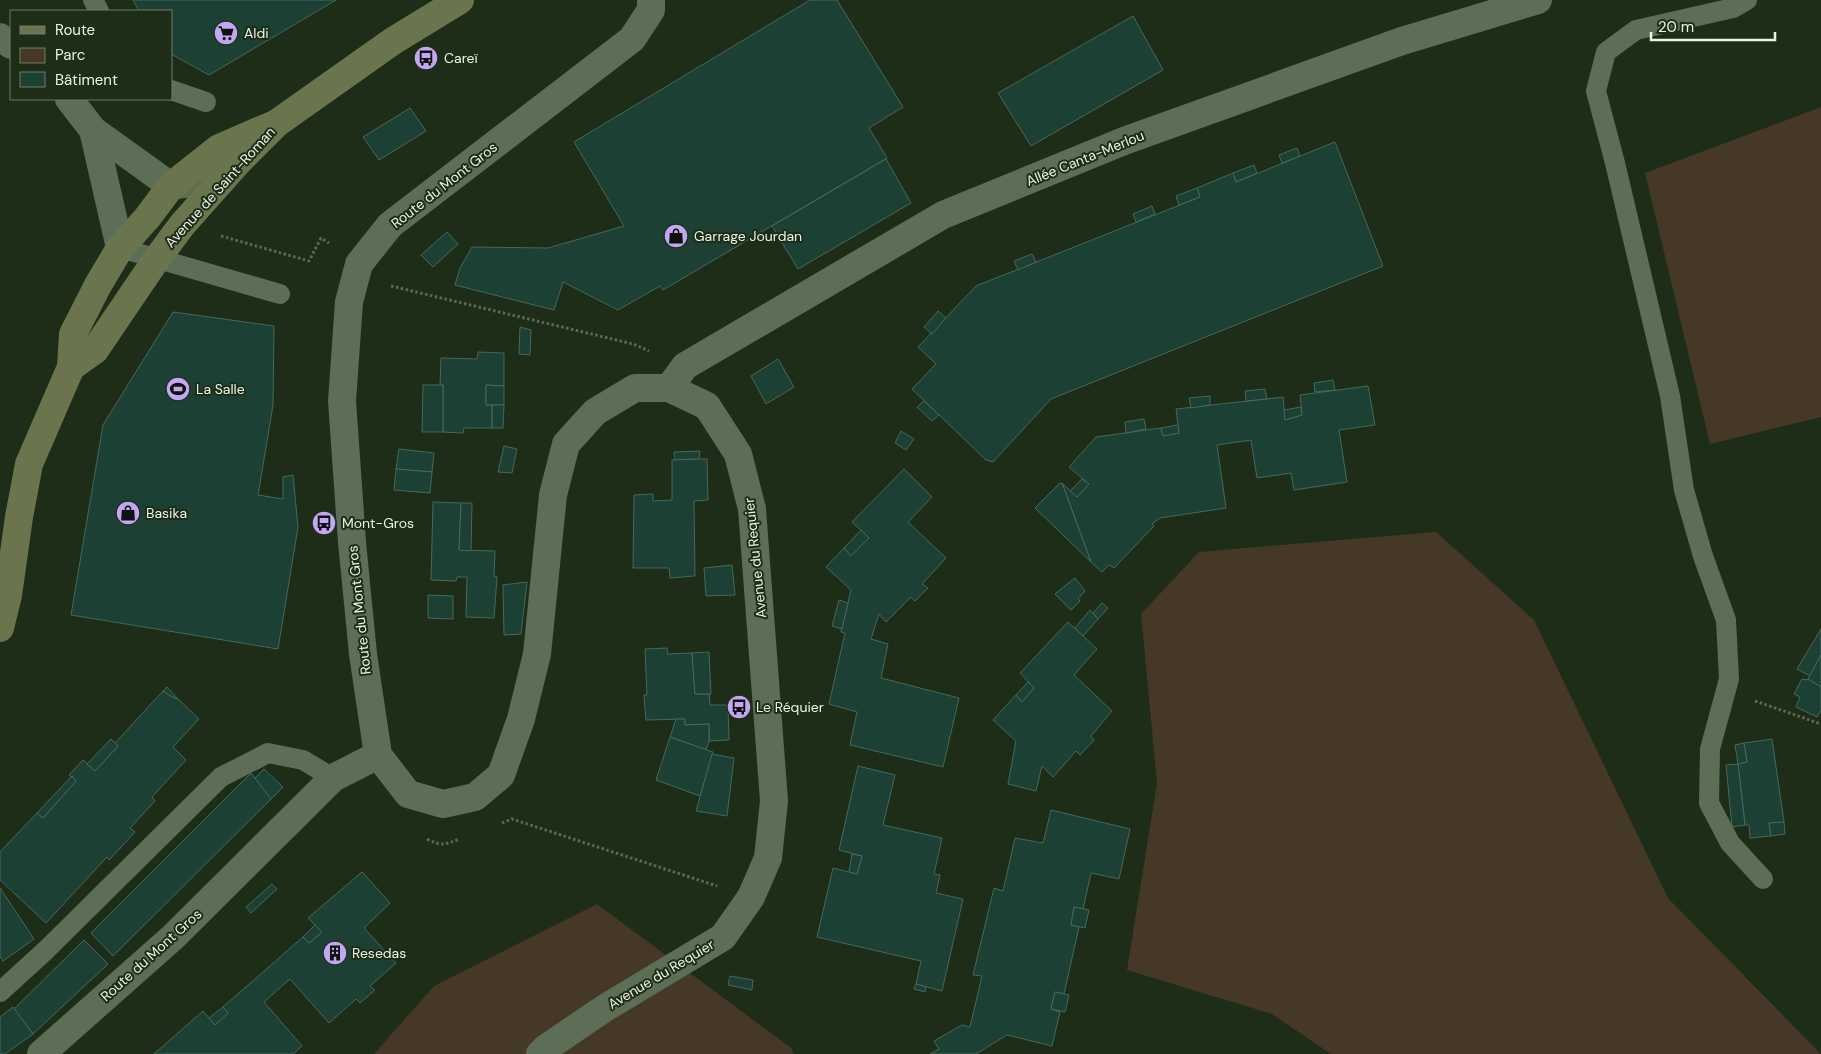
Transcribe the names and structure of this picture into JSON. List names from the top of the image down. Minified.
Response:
{"streets":{"street":["Allée Canta-Merlou","Route du Mont Gros","Avenue de Saint-Roman","Avenue du Requier"]},"crossings":[["Allée Canta-Merlou","Avenue du Requier"],["Route du Mont Gros","Avenue du Requier"]],"places":{"supermarket":["Aldi"],"bus stop":["Careï","Mont-Gros","Le Réquier"],"shop":["Garrage Jourdan","Basika"],"sports":["La Salle"],"building":["Resedas"]},"legend":["Route","Parc","Bâtiment"],"scale_bar":"20 m"}
